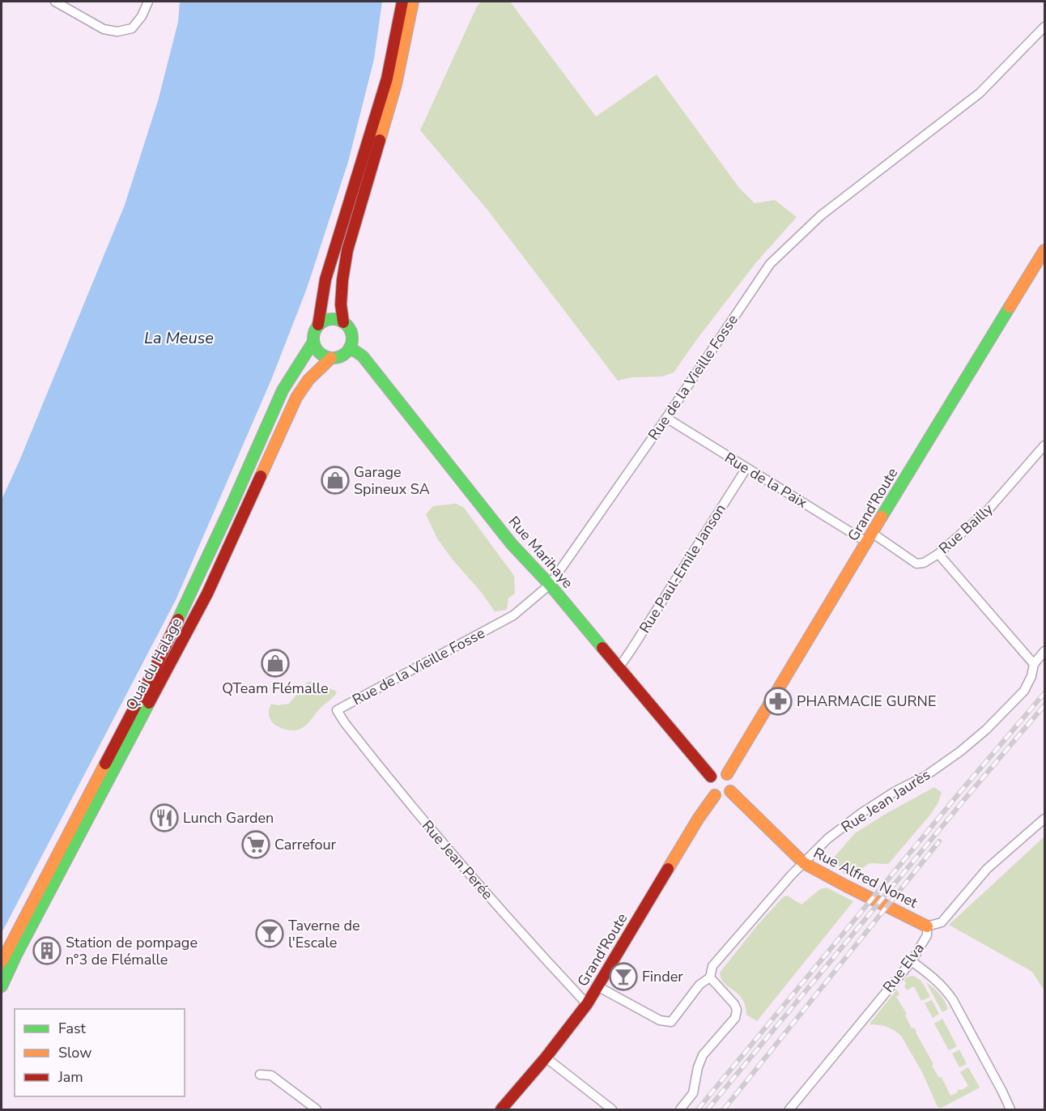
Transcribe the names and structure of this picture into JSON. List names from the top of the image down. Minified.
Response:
{"streets":{"main road":["Grand'Route","Rue Marihaye","Quai du Halage","Rue Alfred Nonet"],"street":["Rue de la Vieille Fosse","Rue de la Paix","Rue Bailly","Rue Paul-Emile Janson","Rue Jean Jaurès","Rue Jean Perée","Rue Elva"]},"crossings":[["Rue de la Vieille Fosse","Rue de la Paix"],["Rue de la Vieille Fosse","Rue Marihaye"],["Rue de la Vieille Fosse","Rue Jean Perée"],["Rue de la Paix","Grand'Route"],["Rue de la Paix","Rue Bailly"],["Rue de la Paix","Rue Paul-Emile Janson"],["Grand'Route","Rue Bailly"],["Grand'Route","Rue Marihaye"],["Grand'Route","Rue Jean Jaurès"],["Grand'Route","Rue Jean Perée"],["Grand'Route","Rue Alfred Nonet"],["Rue Marihaye","Rue Paul-Emile Janson"],["Rue Marihaye","Quai du Halage"],["Rue Marihaye","Rue Alfred Nonet"],["Rue Jean Jaurès","Rue Alfred Nonet"],["Rue Alfred Nonet","Rue Elva"]],"water":["La Meuse"],"places":{"shop":["Garage Spineux SA","QTeam Flémalle"],"pharmacy":["PHARMACIE GURNE"],"restaurant":["Lunch Garden"],"supermarket":["Carrefour"],"bar":["Taverne de l'Escale","Finder"],"building":["Station de pompage n°3 de Flémalle"]},"legend":["Fast","Slow","Jam"]}
